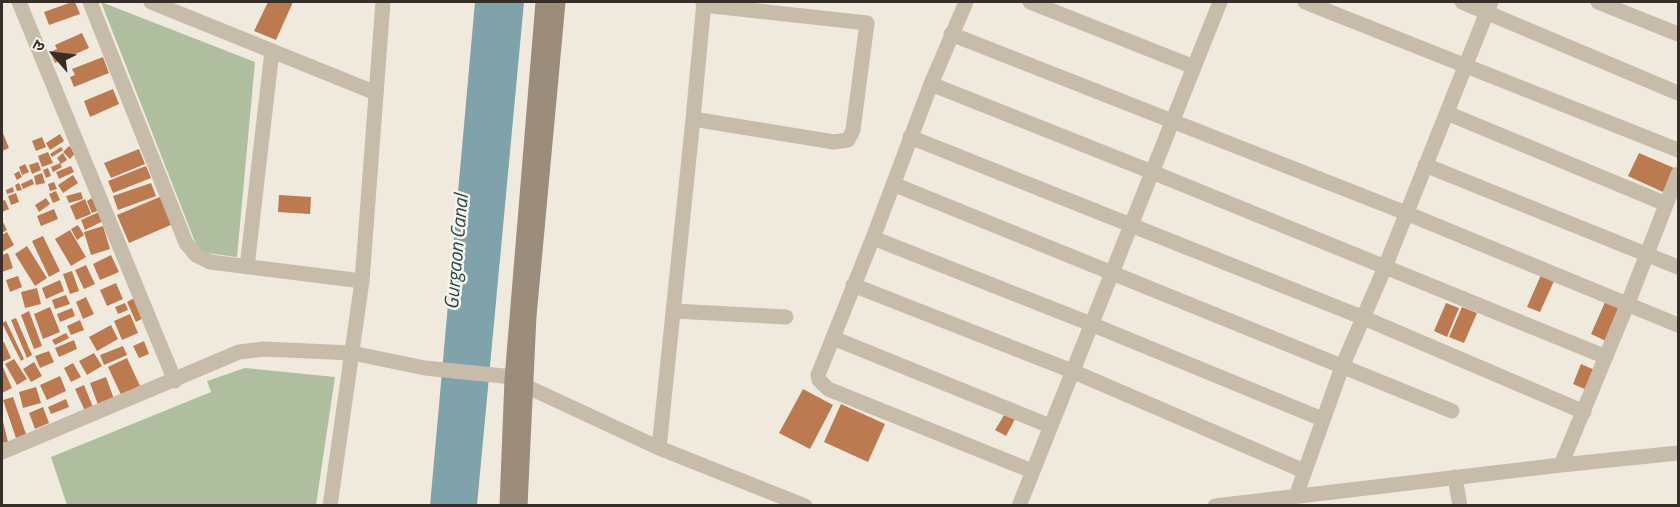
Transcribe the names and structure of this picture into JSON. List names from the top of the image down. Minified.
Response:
{"water":["Gurgaon Canal"],"north":"top left"}
